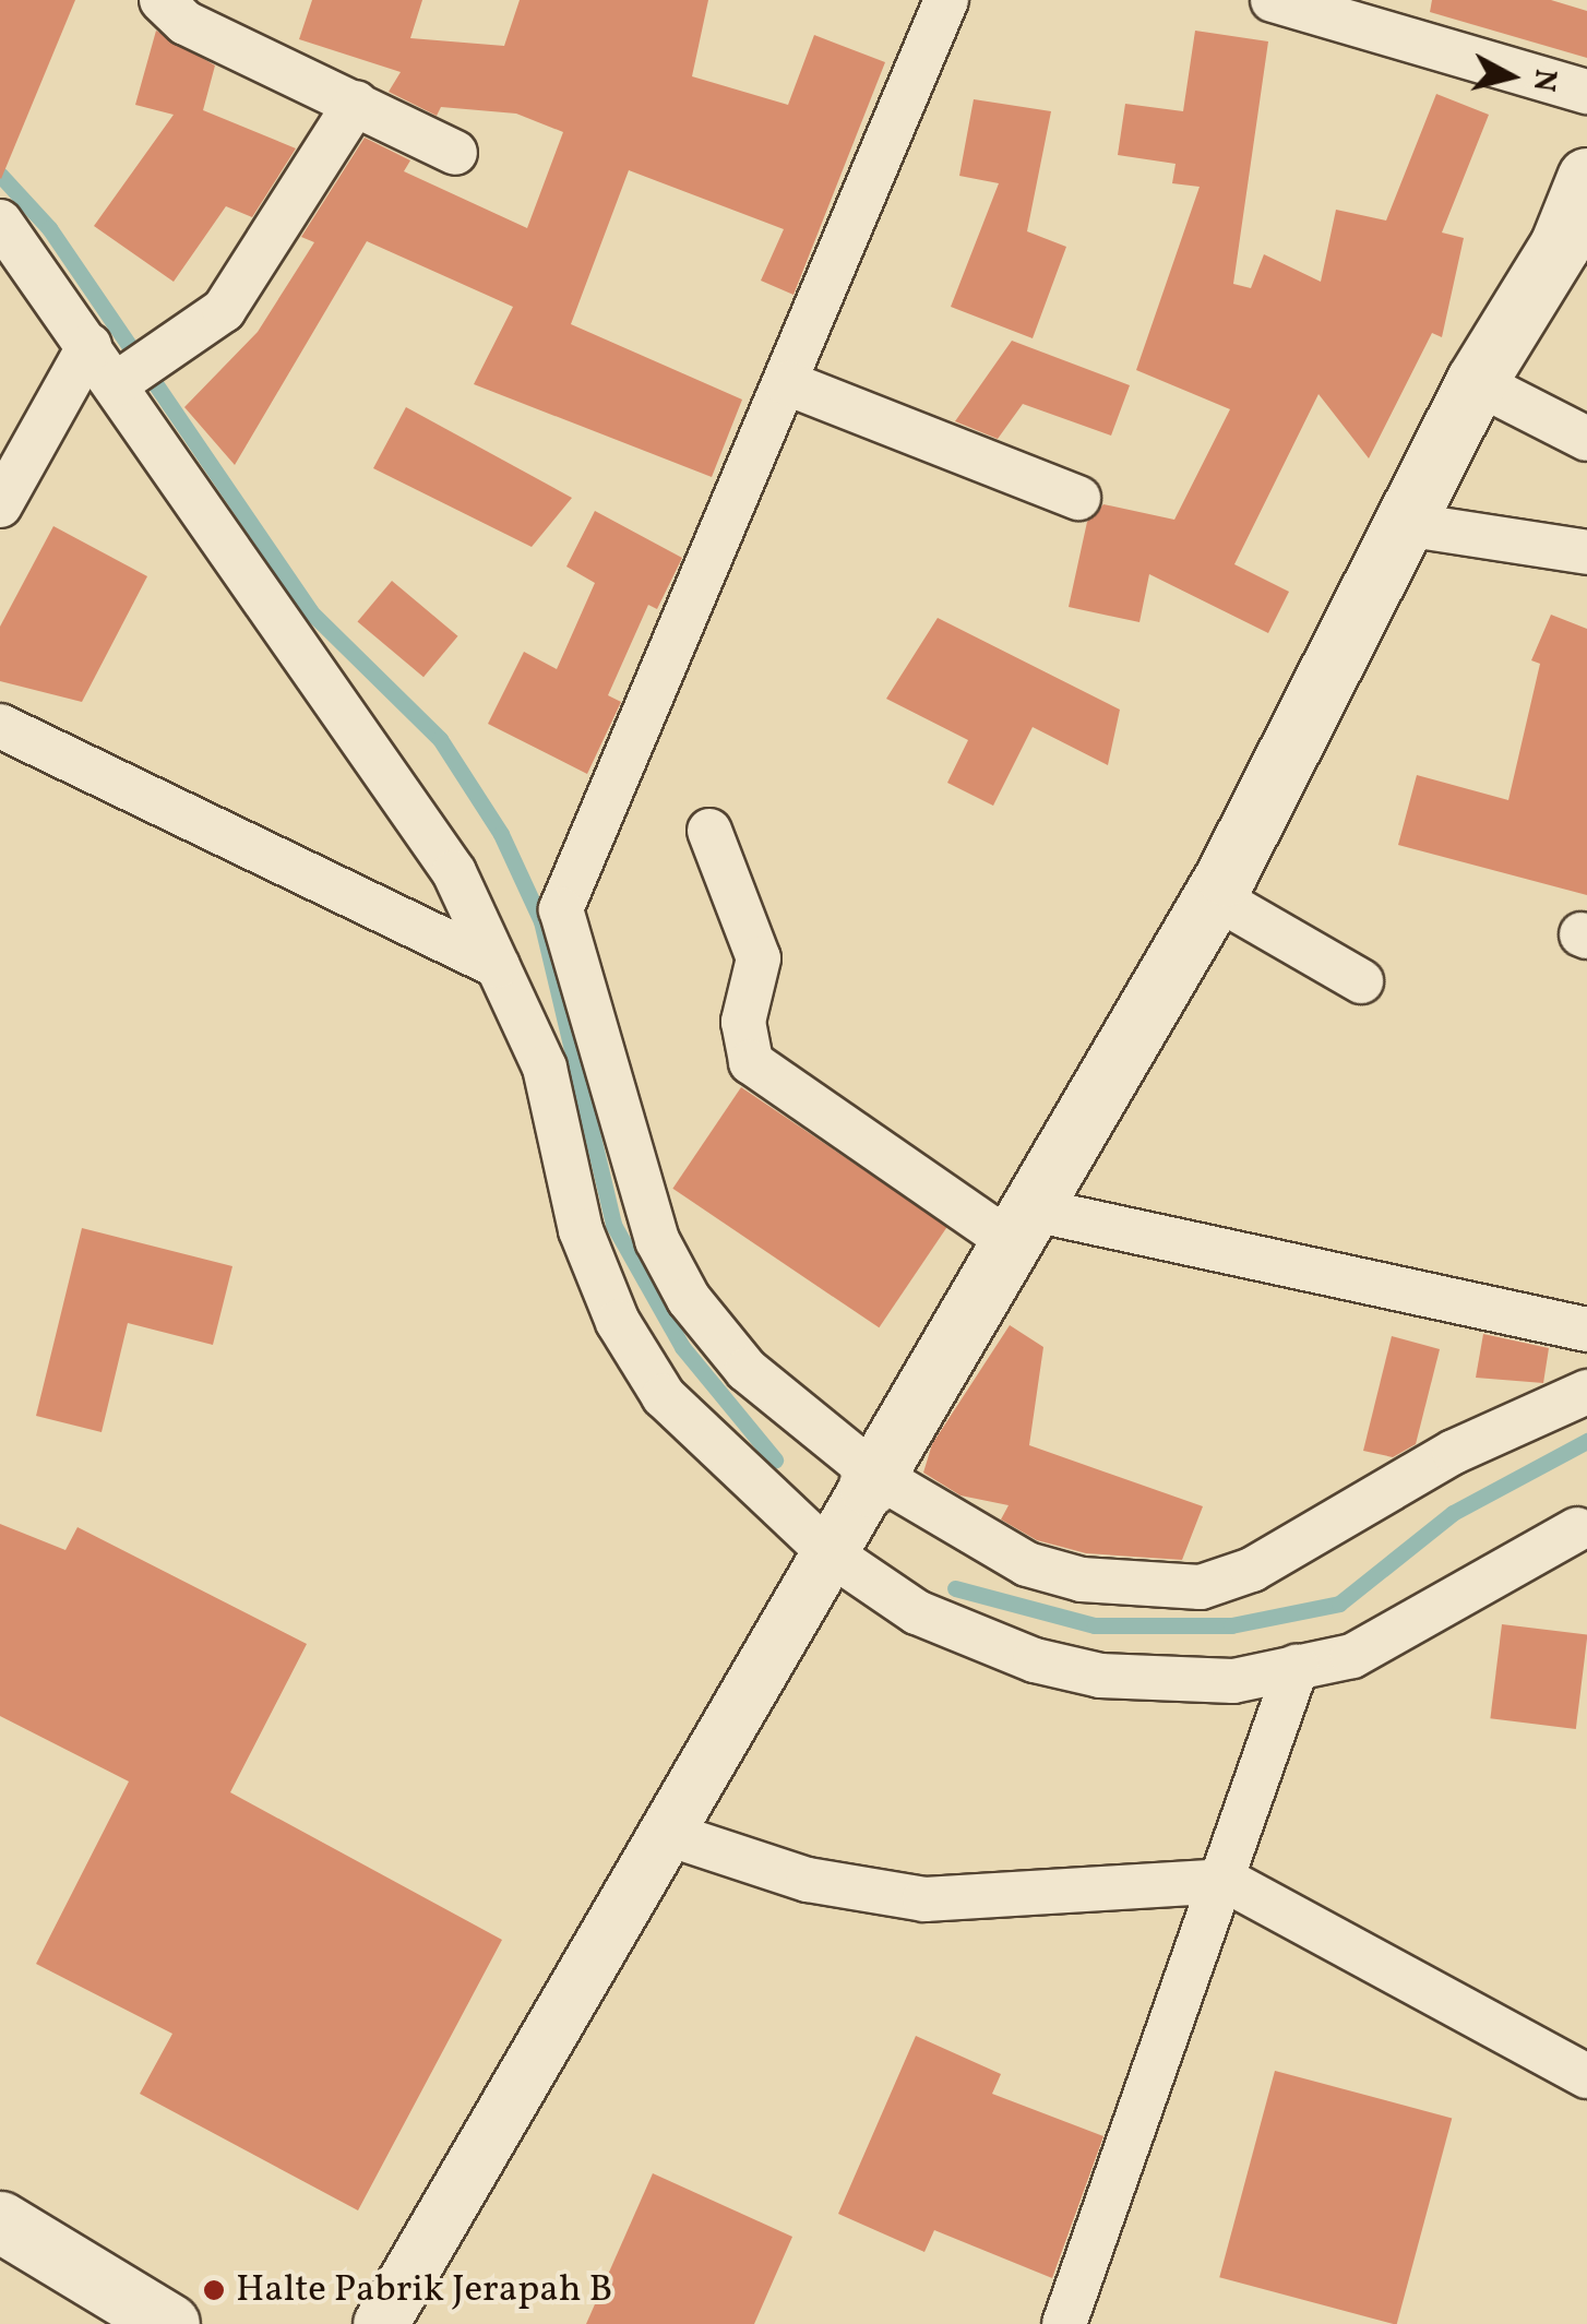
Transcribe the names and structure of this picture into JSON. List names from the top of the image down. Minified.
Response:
{"places":["Halte Pabrik Jerapah B"],"north":"right"}
